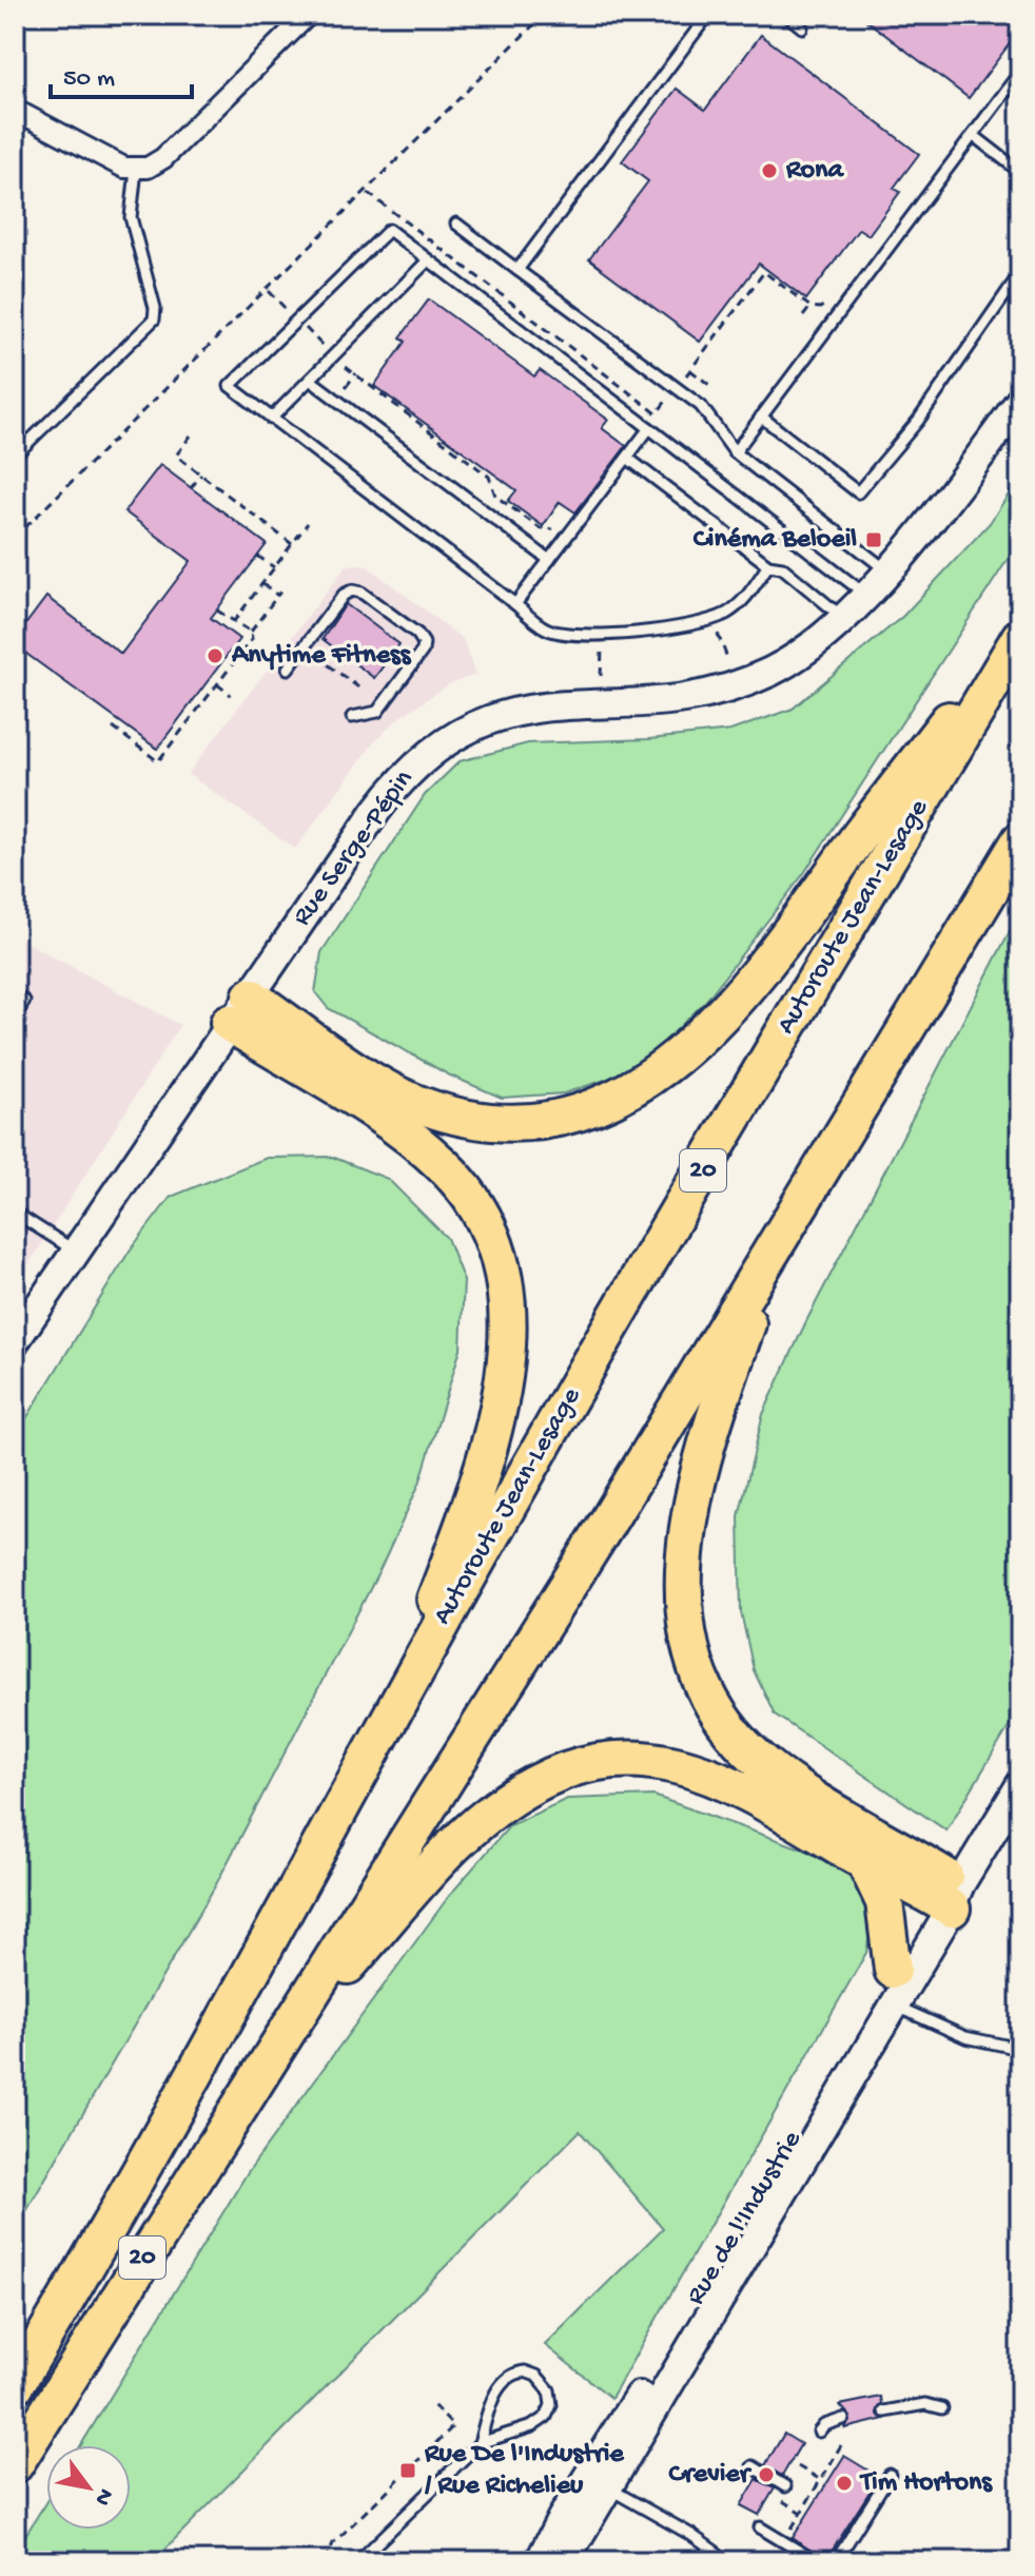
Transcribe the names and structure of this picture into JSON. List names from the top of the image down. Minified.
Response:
{"streets":{"highway":["Autoroute Jean-Lesage","20"],"street":["Rue Serge-Pépin","Rue de l'Industrie"]},"places":{"other":["Rona","Anytime Fitness","Crevier","Tim Hortons"],"transit":["Cinéma Beloeil","Rue De l'Industrie / Rue Richelieu"]},"scale_bar":"50 m","north":"bottom right"}
